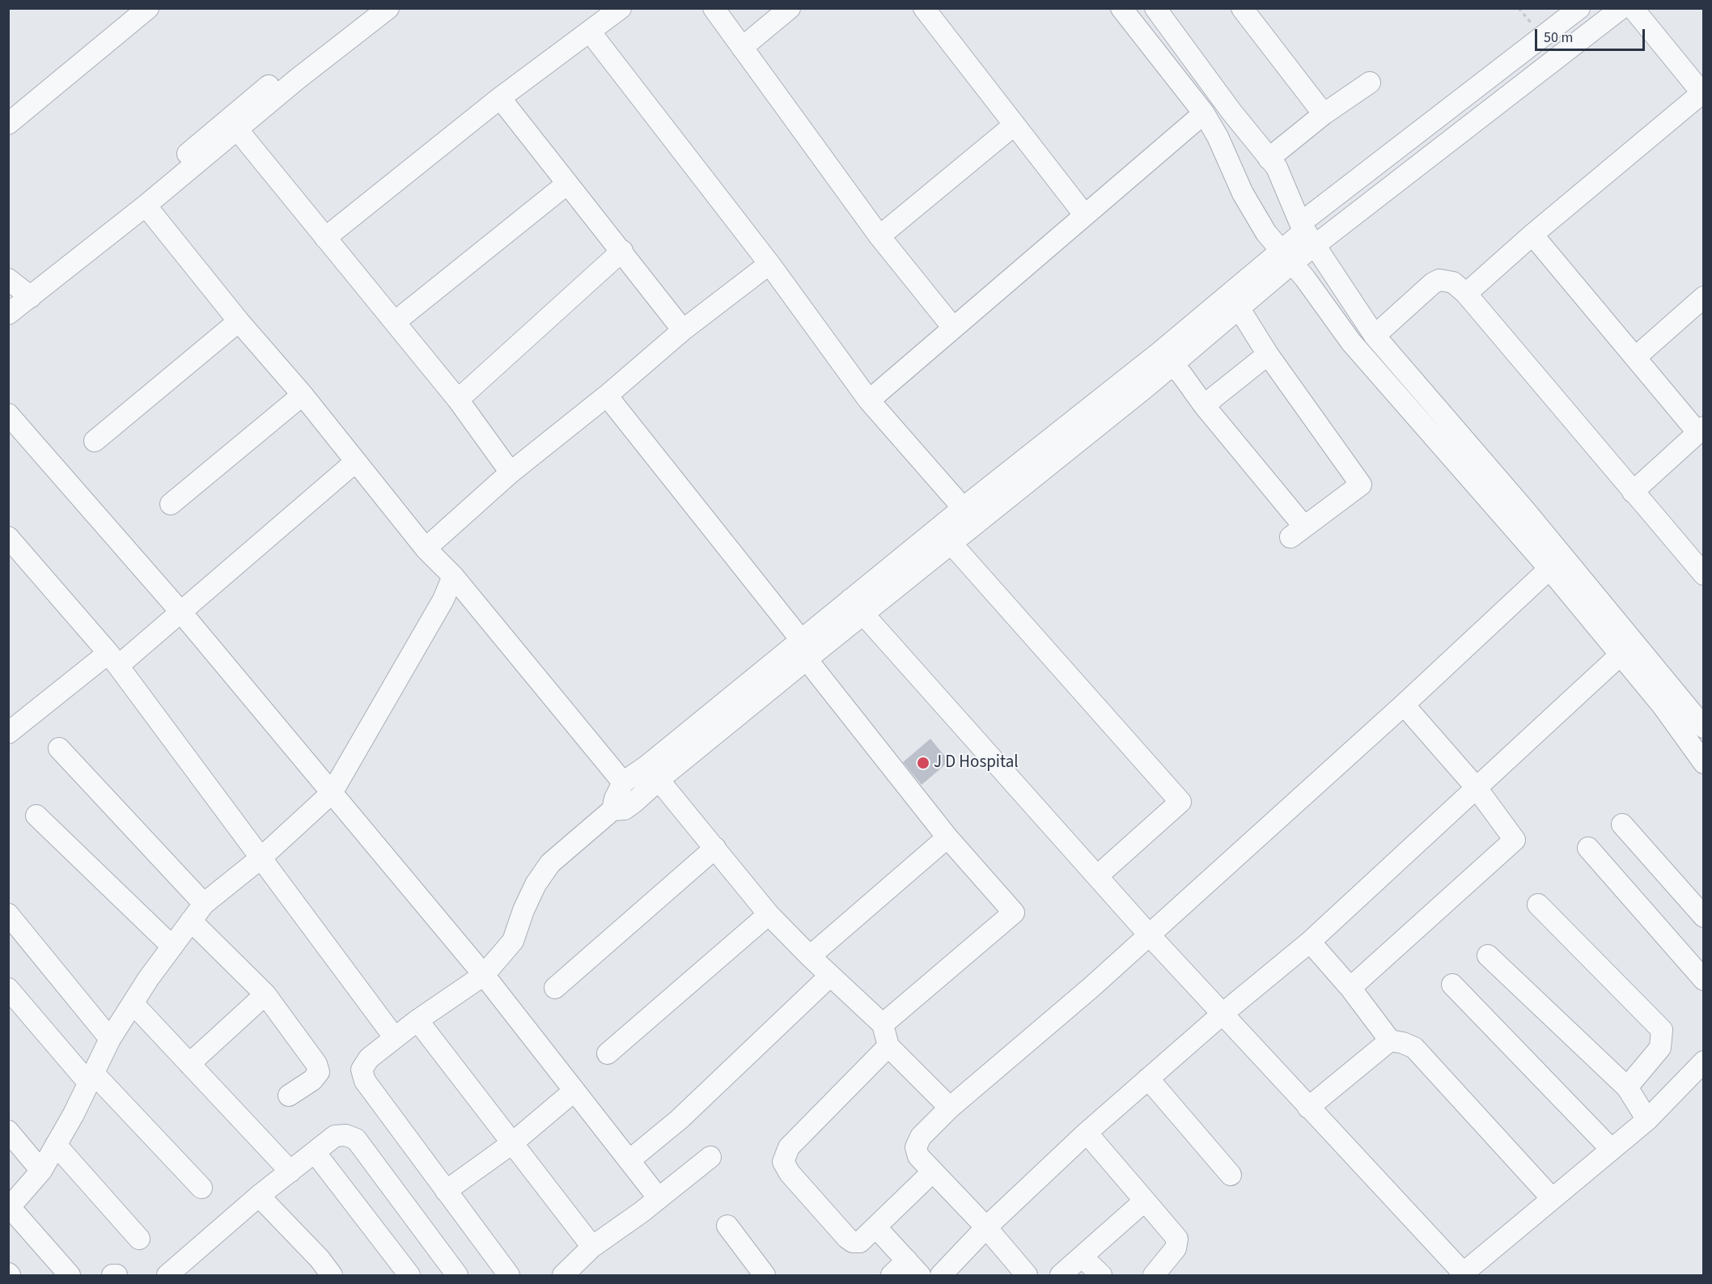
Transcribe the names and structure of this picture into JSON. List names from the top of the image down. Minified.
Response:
{"places":["J D Hospital"],"scale_bar":"50 m"}
